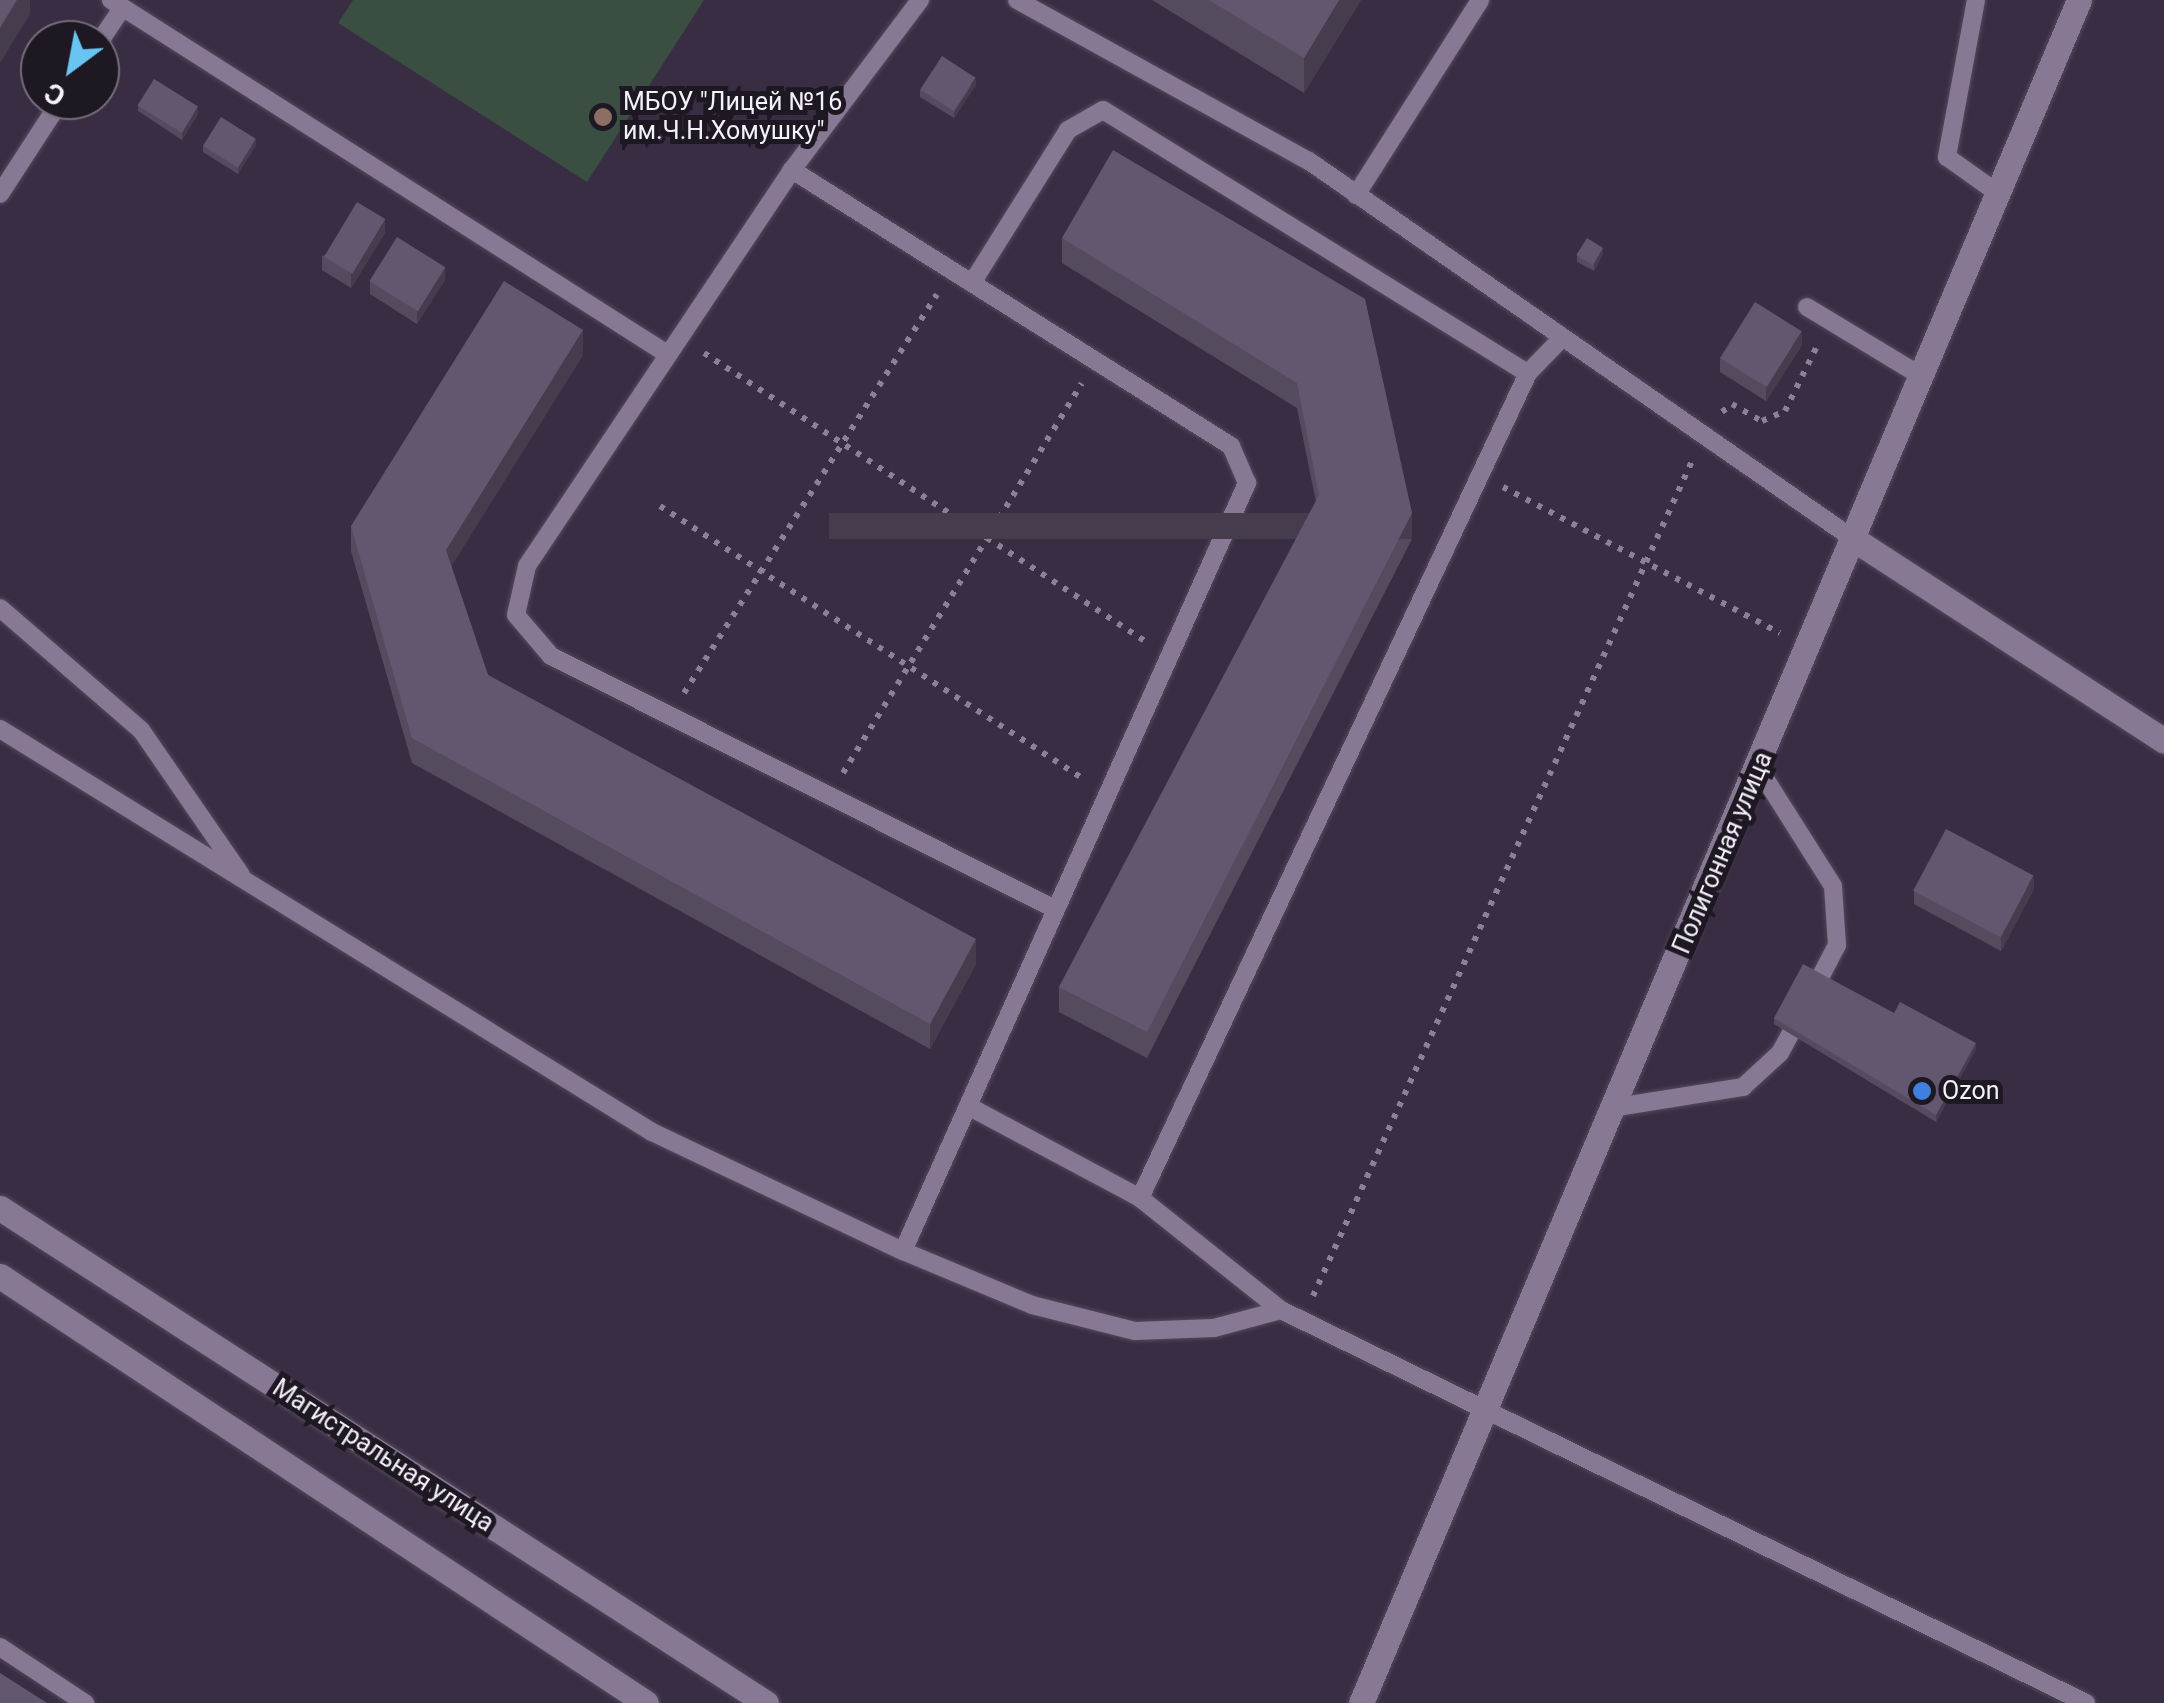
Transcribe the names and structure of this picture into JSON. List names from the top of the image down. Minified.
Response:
{"streets":{"street":["Полигонная улица","Магистральная улица"]},"places":["МБОУ \"Лицей №16 им.Ч.Н.Хомушку\"","Ozon"],"north":"bottom left"}
